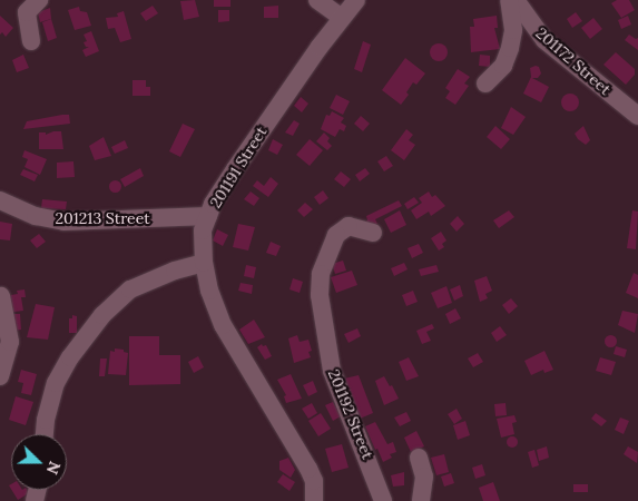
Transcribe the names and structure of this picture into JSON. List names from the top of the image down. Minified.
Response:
{"streets":{"street":["201172 Street","201191 Street","201213 Street","201192 Street"]},"crossings":[["201191 Street","201213 Street"]],"north":"right"}
